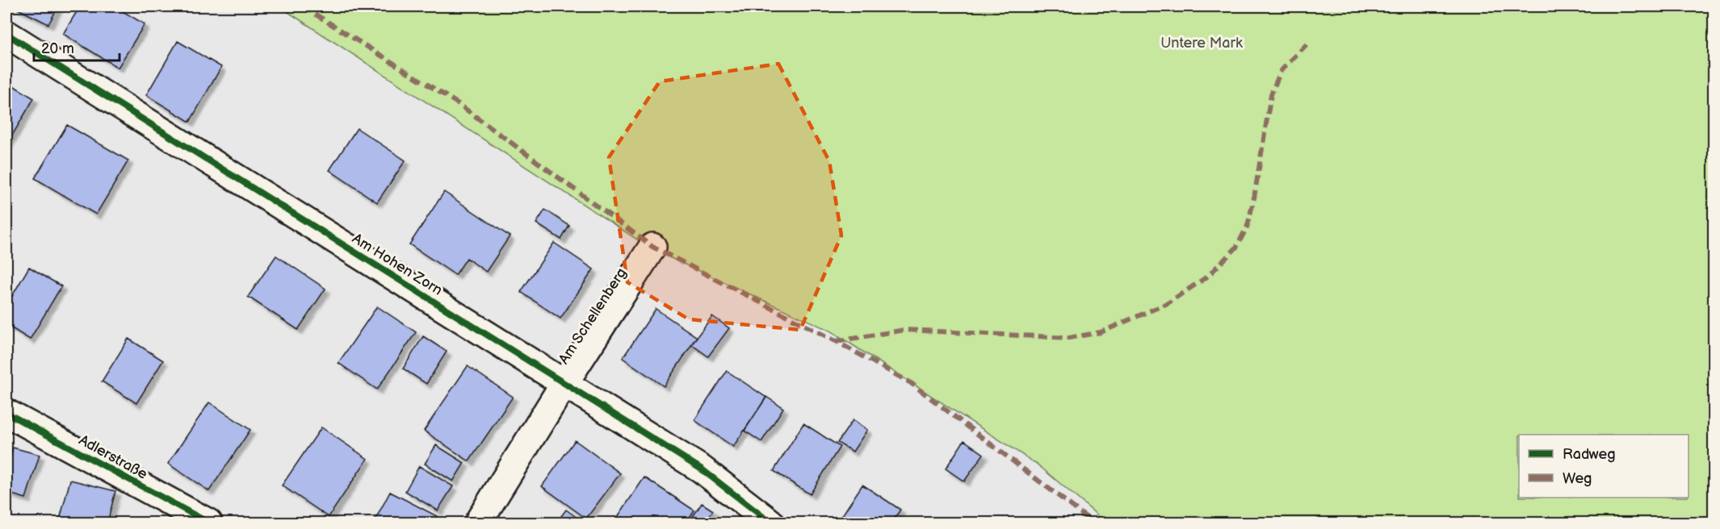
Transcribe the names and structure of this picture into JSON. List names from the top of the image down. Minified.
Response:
{"streets":{"street":["Am Hohen Zorn","Am Schellenberg","Adlerstraße"]},"crossings":[["Am Hohen Zorn","Am Schellenberg"]],"parks":["Untere Mark"],"legend":["Radweg","Weg"],"scale_bar":"20 m"}
